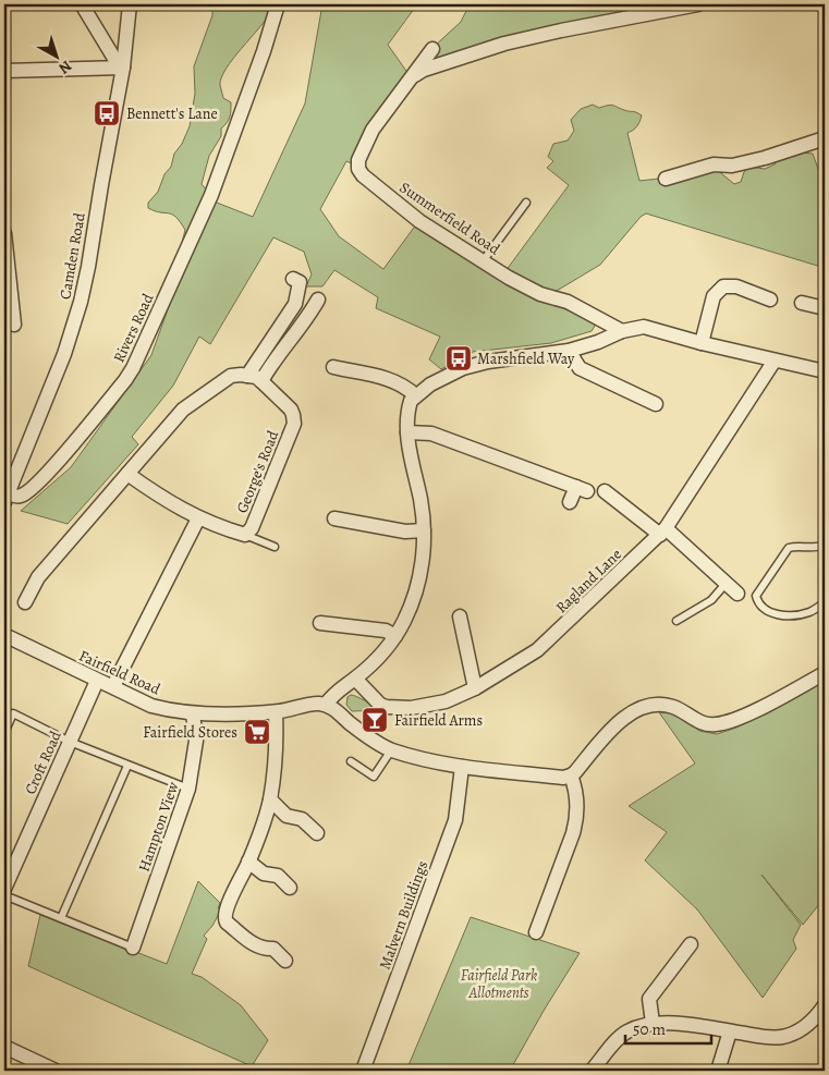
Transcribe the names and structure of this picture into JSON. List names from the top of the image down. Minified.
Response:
{"streets":{"street":["Summerfield Road","Camden Road","Rivers Road","George's Road","Ragland Lane","Fairfield Road","Croft Road","Hampton View","Malvern Buildings"]},"crossings":[["Camden Road","Rivers Road"],["Fairfield Road","Croft Road"],["Fairfield Road","Hampton View"]],"parks":["Fairfield Park Allotments"],"places":{"bus stop":["Bennett's Lane","Marshfield Way"],"bar":["Fairfield Arms"],"supermarket":["Fairfield Stores"]},"scale_bar":"50 m","north":"bottom right"}
